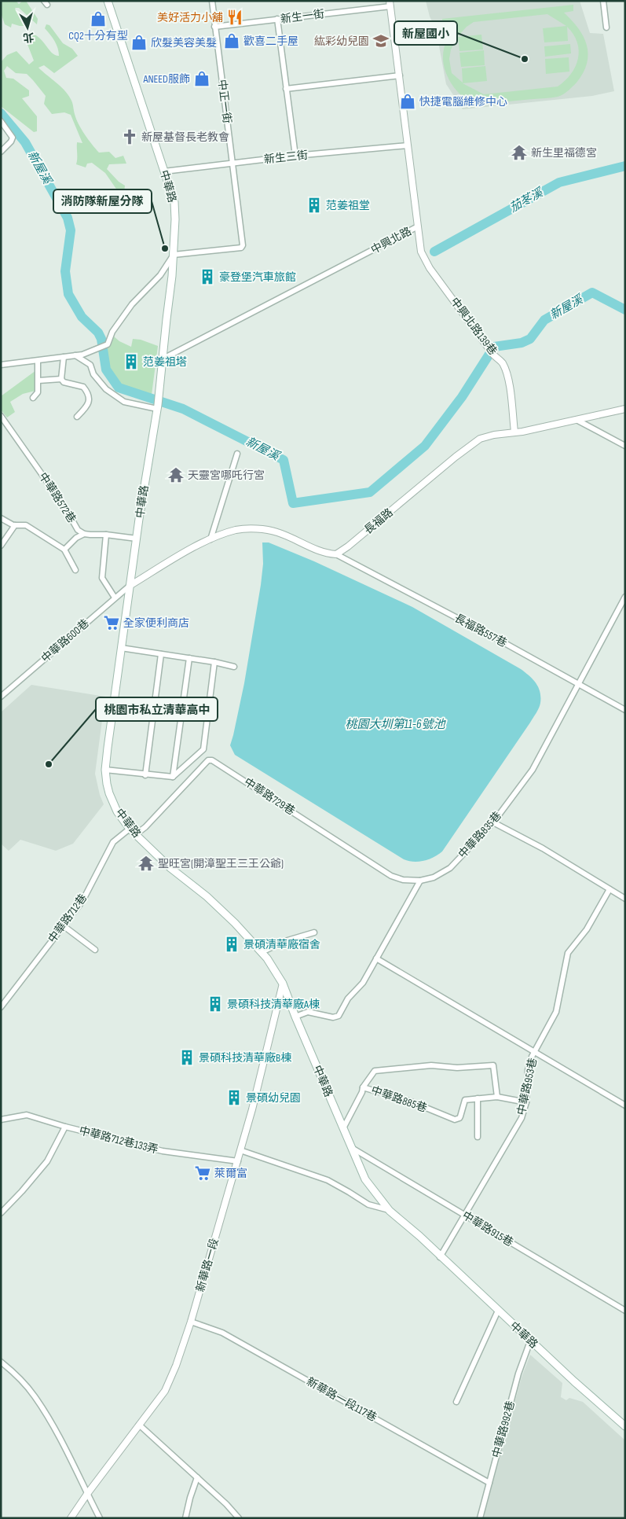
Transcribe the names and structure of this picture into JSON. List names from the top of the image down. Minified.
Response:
{"streets":{"main road":["中華路"],"street":["新生一街","中正一街","新生三街","中興北路","中興北路139巷","中華路572巷","長福路","長福路557巷","中華路600巷","中華路729巷","中華路835巷","中華路712巷","中華路953巷","中華路885巷","中華路712巷133弄","中華路915巷","新華路一段","新華路一段117巷","中華路992巷"]},"crossings":[["新生一街","中正一街"],["新生一街","中興北路"],["中正一街","新生三街"],["中正一街","中華路"],["新生三街","中華路"],["新生三街","中興北路"],["中華路","中興北路"],["中華路","中華路600巷"],["中華路","中華路729巷"],["中華路","中華路712巷"],["中華路","中華路953巷"],["中華路","中華路885巷"],["中華路","中華路915巷"],["中華路","新華路一段"],["中華路","中華路992巷"],["中興北路","中興北路139巷"],["中興北路139巷","長福路"],["長福路","長福路557巷"],["長福路557巷","中華路835巷"],["中華路729巷","中華路835巷"],["中華路953巷","中華路915巷"],["中華路712巷133弄","新華路一段"],["新華路一段","新華路一段117巷"],["新華路一段117巷","中華路992巷"]],"water":["新屋溪","茄苳溪","桃園大圳第11-6號池"],"places":{"restaurant":["美好活力小舖"],"shop":["CQ2十分有型","歡喜二手屋","欣髮美容美髮","ANEED服飾","快捷電腦維修中心"],"school or university":["紘彩幼兒園"],"other":["新屋國小","消防隊新屋分隊","桃園市私立清華高中"],"church":["新屋基督長老教會"],"temple":["新生里福德宮","天靈宮哪吒行宮","聖旺宮(開漳聖王三王公爺)"],"building":["范姜祖堂","豪登堡汽車旅館","范姜祖塔","景碩清華廠宿舍","景碩科技清華廠A棟","景碩科技清華廠B棟","景碩幼兒園"],"supermarket":["全家便利商店","萊爾富"]},"north":"bottom"}
